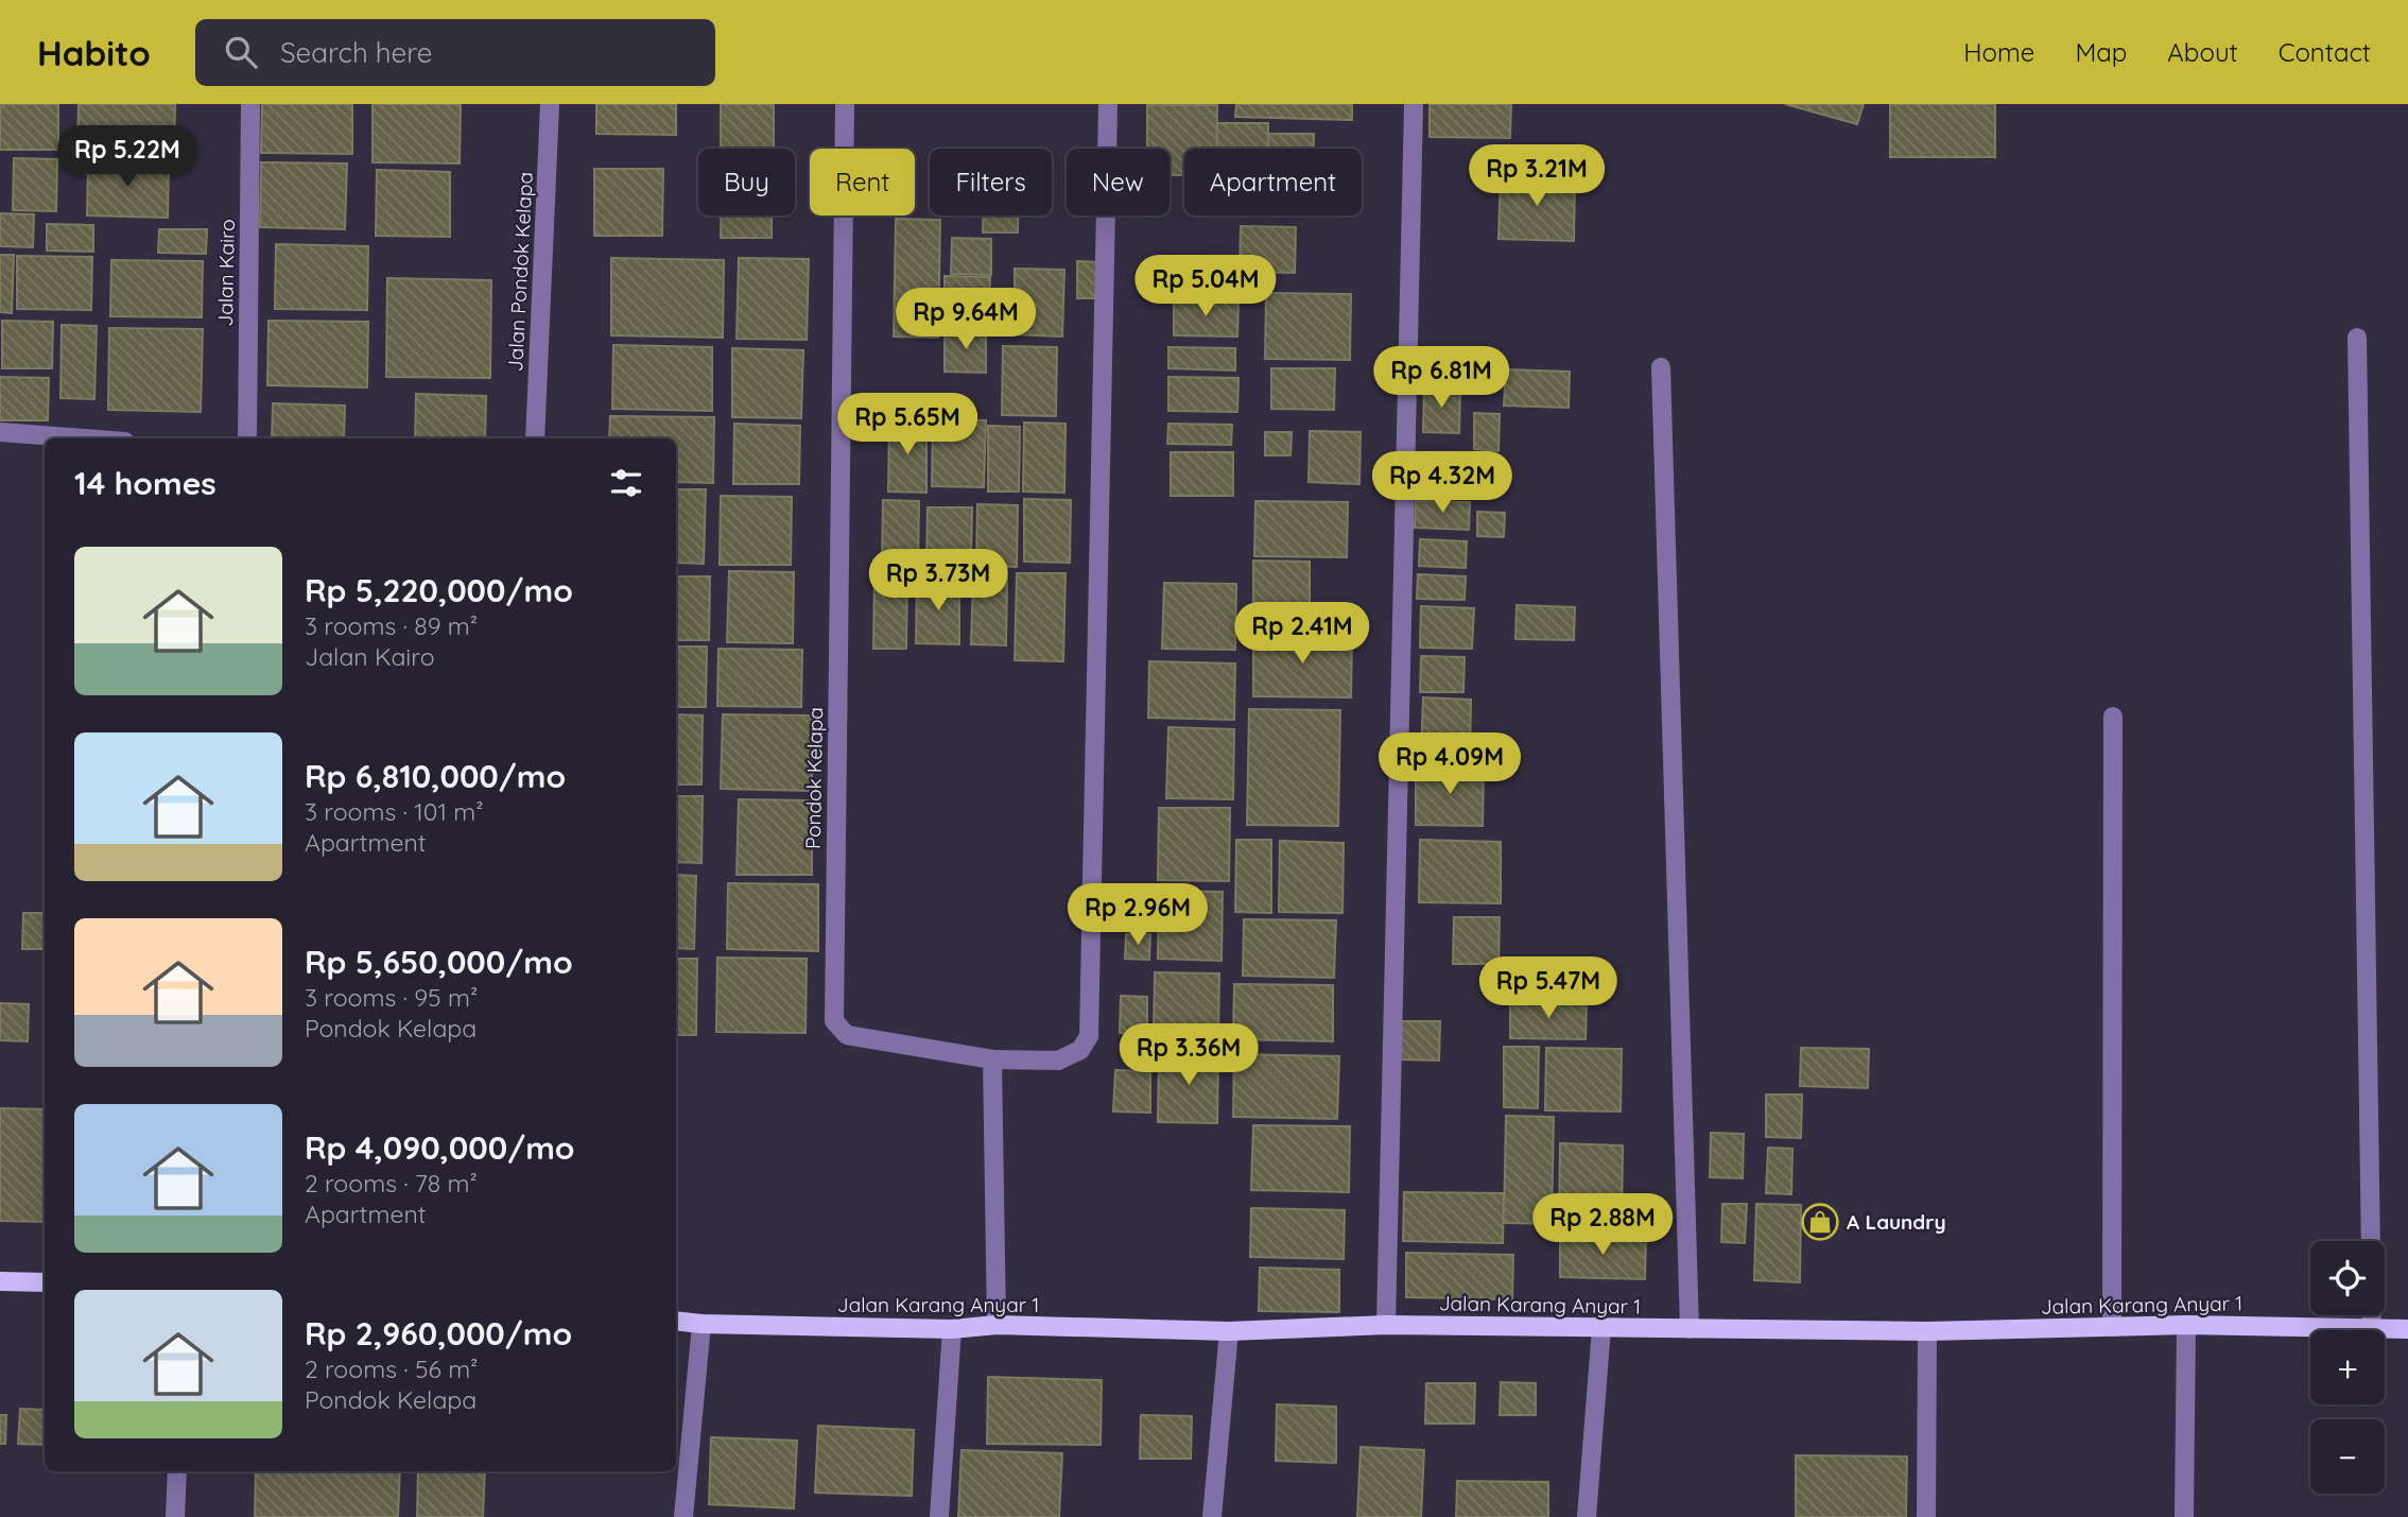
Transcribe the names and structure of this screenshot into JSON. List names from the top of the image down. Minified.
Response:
{"streets":{"main road":["Jalan Karang Anyar 1"],"street":["Jalan Pondok Kelapa","Jalan Kairo","Pondok Kelapa"]},"places":{"shop":["A Laundry"]},"page":{"header":"Habito","search":"Search here","nav":["Home","Map","About","Contact"],"price":["Rp 5.22M","Rp 3.21M","Rp 5.04M","Rp 9.64M","Rp 6.81M","Rp 5.65M","Rp 4.32M","Rp 3.73M","Rp 2.41M","Rp 4.09M","Rp 2.96M","Rp 5.47M","Rp 3.36M","Rp 2.88M"],"chip":["Buy","Rent","Filters","New","Apartment"],"heading":"14 homes","list":[{"name":"Rp 5,220,000/mo","note":"3 rooms · 89 m² · Jalan Kairo"},{"name":"Rp 6,810,000/mo","note":"3 rooms · 101 m² · Apartment"},{"name":"Rp 5,650,000/mo","note":"3 rooms · 95 m² · Pondok Kelapa"},{"name":"Rp 4,090,000/mo","note":"2 rooms · 78 m² · Apartment"},{"name":"Rp 2,960,000/mo","note":"2 rooms · 56 m² · Pondok Kelapa"}],"map_buttons":["+","−"]}}
